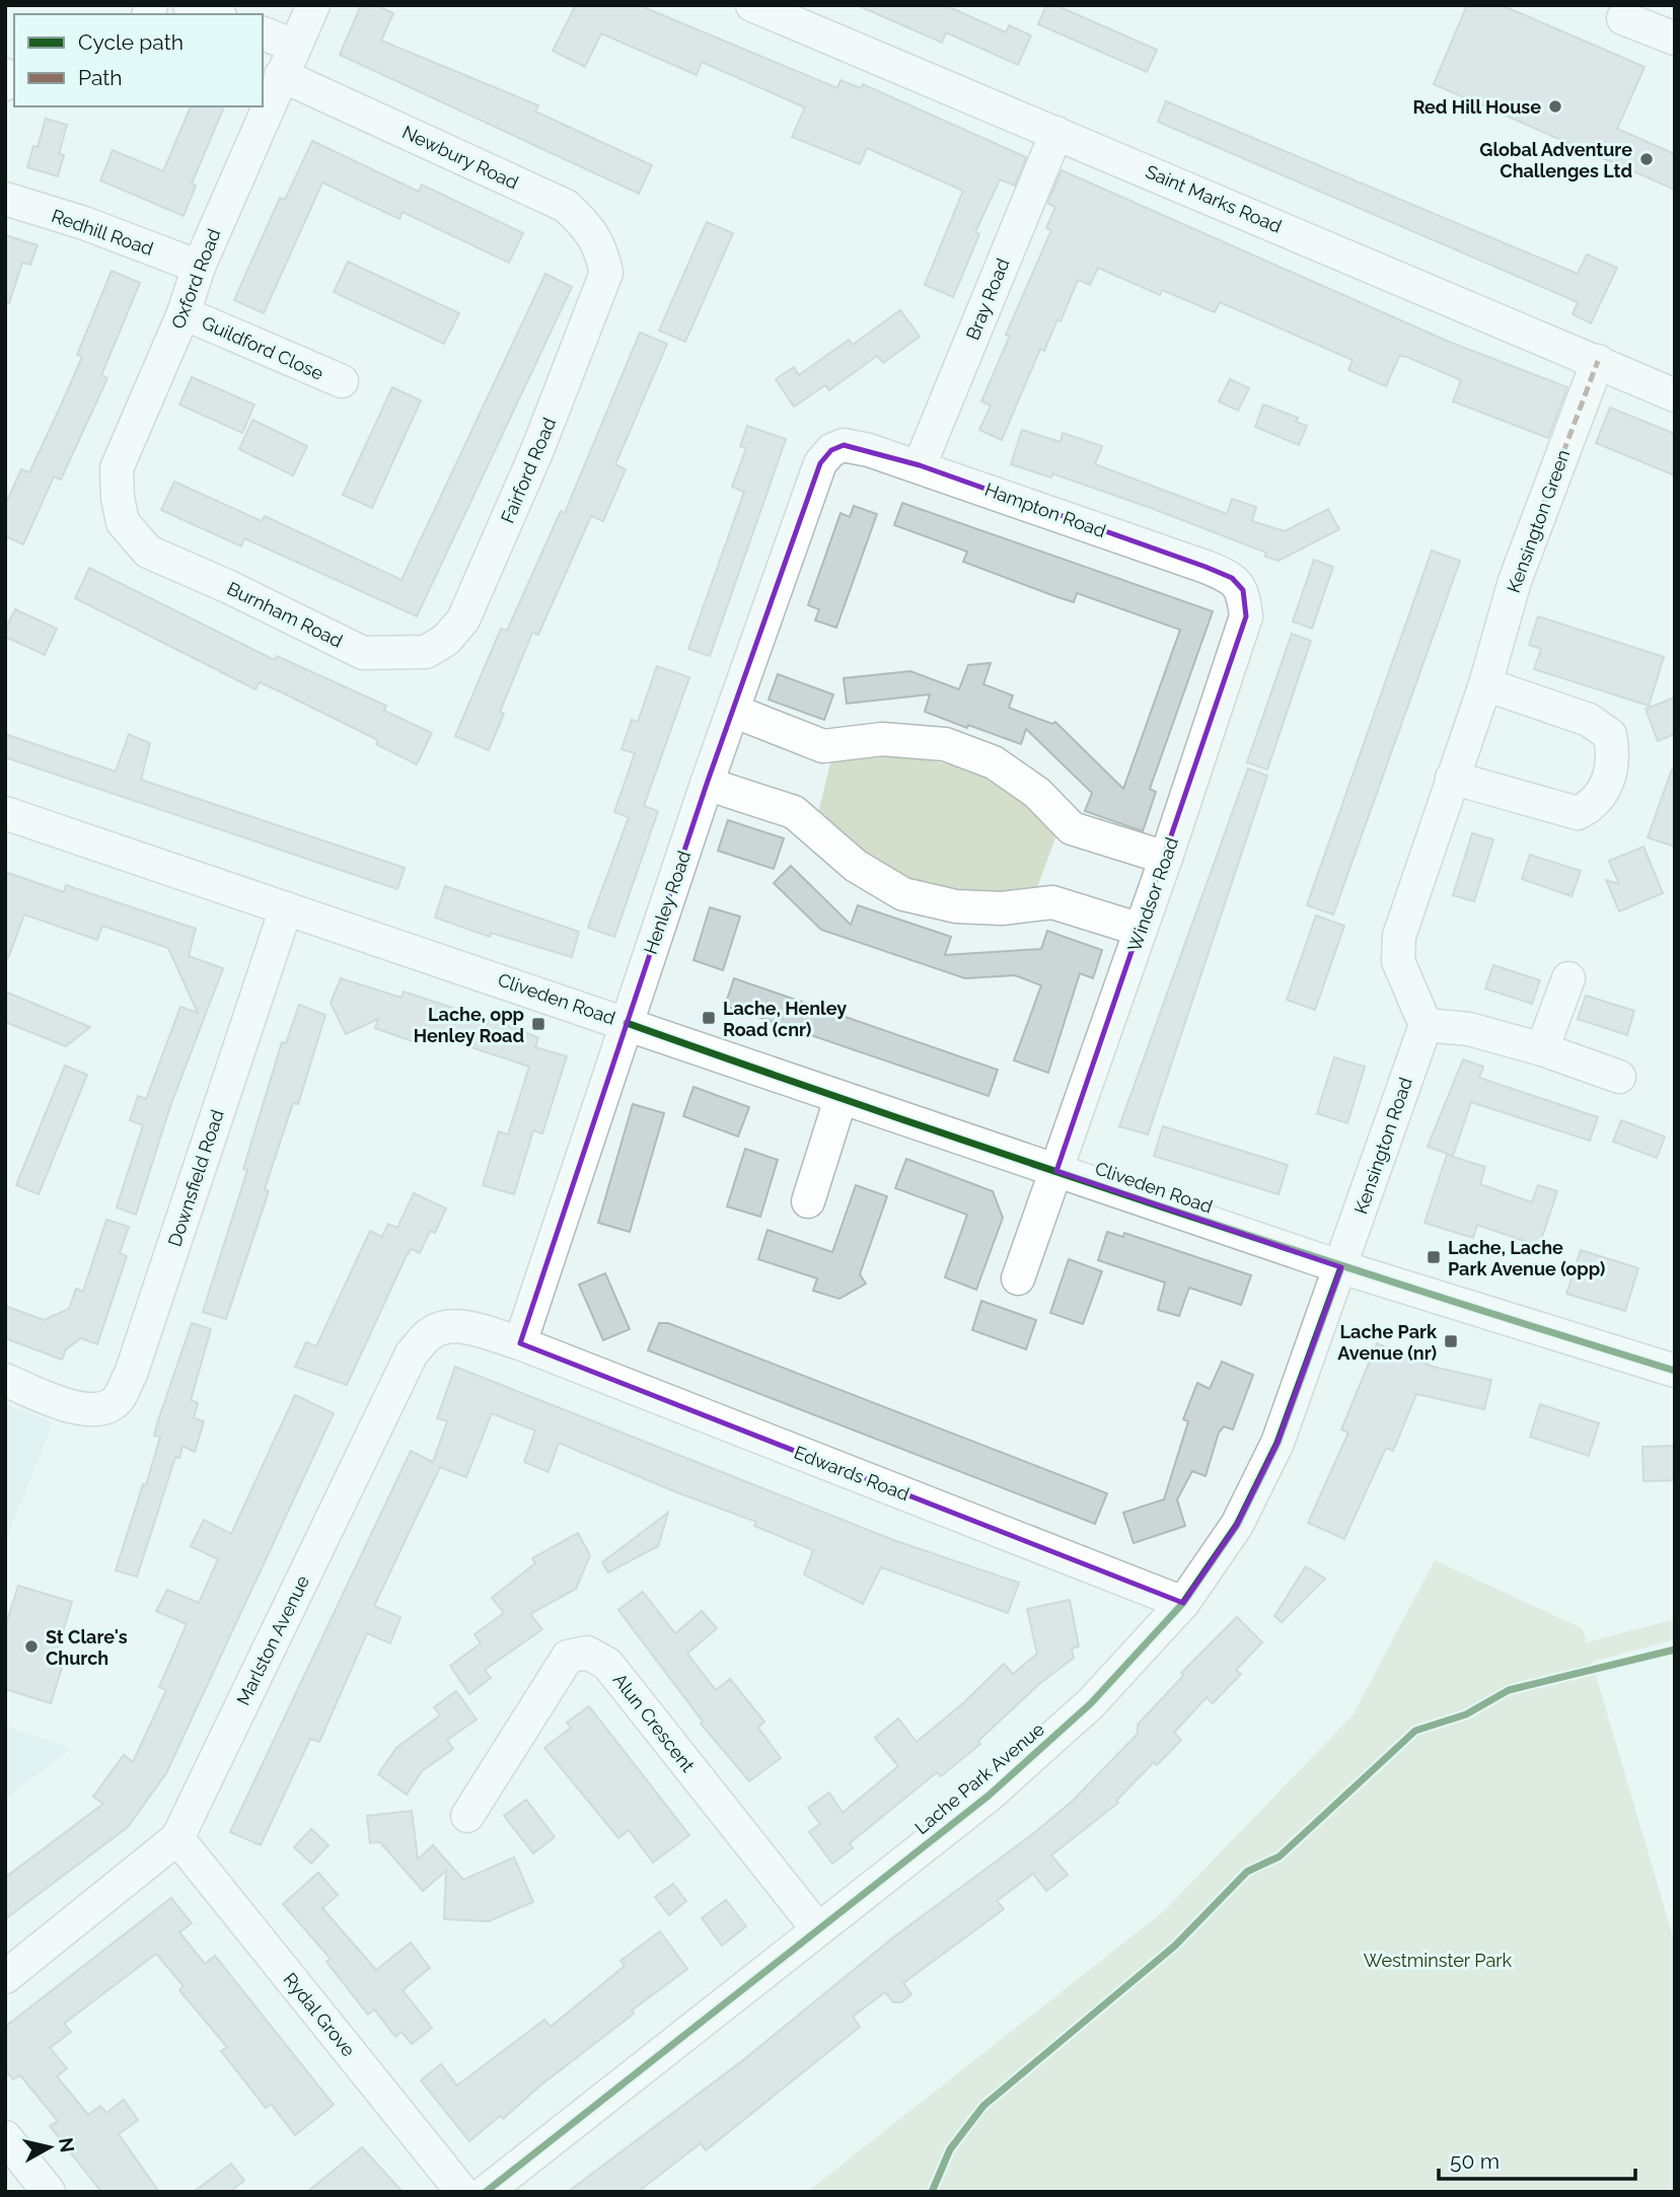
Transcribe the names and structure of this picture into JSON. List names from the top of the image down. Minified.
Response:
{"streets":{"street":["Newbury Road","Saint Marks Road","Redhill Road","Oxford Road","Bray Road","Guildford Close","Fairford Road","Hampton Road","Kensington Green","Burnham Road","Windsor Road","Henley Road","Cliveden Road","Kensington Road","Downsfield Road","Edwards Road","Marlston Avenue","Alun Crescent","Lache Park Avenue","Rydal Grove"]},"crossings":[["Newbury Road","Oxford Road"],["Newbury Road","Fairford Road"],["Saint Marks Road","Bray Road"],["Saint Marks Road","Kensington Green"],["Redhill Road","Oxford Road"],["Oxford Road","Guildford Close"],["Oxford Road","Burnham Road"],["Bray Road","Hampton Road"],["Fairford Road","Burnham Road"],["Hampton Road","Windsor Road"],["Hampton Road","Henley Road"],["Kensington Green","Kensington Road"],["Windsor Road","Cliveden Road"],["Henley Road","Cliveden Road"],["Henley Road","Edwards Road"],["Henley Road","Marlston Avenue"],["Cliveden Road","Kensington Road"],["Cliveden Road","Downsfield Road"],["Cliveden Road","Lache Park Avenue"],["Kensington Road","Lache Park Avenue"],["Edwards Road","Marlston Avenue"],["Edwards Road","Lache Park Avenue"],["Marlston Avenue","Rydal Grove"],["Alun Crescent","Lache Park Avenue"]],"parks":["Westminster Park"],"places":{"other":["Red Hill House","Global Adventure Challenges Ltd","St Clare's Church"],"transit":["Lache, Henley Road (cnr)","Lache, opp Henley Road","Lache, Lache Park Avenue (opp)","Lache Park Avenue (nr)"]},"legend":["Cycle path","Path"],"scale_bar":"50 m","north":"right"}
